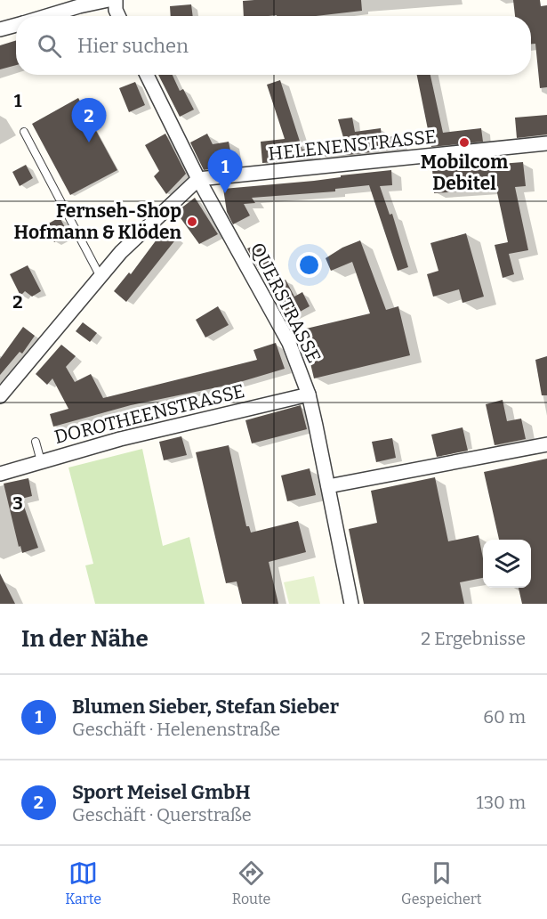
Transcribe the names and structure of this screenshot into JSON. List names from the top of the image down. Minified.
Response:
{"streets":{"street":["HELENENSTRASSE","QUERSTRASSE","DOROTHEENSTRASSE"]},"crossings":[["HELENENSTRASSE","QUERSTRASSE"],["QUERSTRASSE","DOROTHEENSTRASSE"]],"places":["Mobilcom Debitel","Fernseh-Shop Hofmann & Klöden"],"page":{"search":"Hier suchen","pins":["2","1"],"heading":["In der Nähe","2 Ergebnisse"],"list":[{"mark":"1","name":"Blumen Sieber, Stefan Sieber","note":"Geschäft · Helenenstraße","value":"60 m"},{"mark":"2","name":"Sport Meisel GmbH","note":"Geschäft · Querstraße","value":"130 m"}],"nav":["Karte","Route","Gespeichert"]},"grid":{"rows":["1","2","3"]}}
